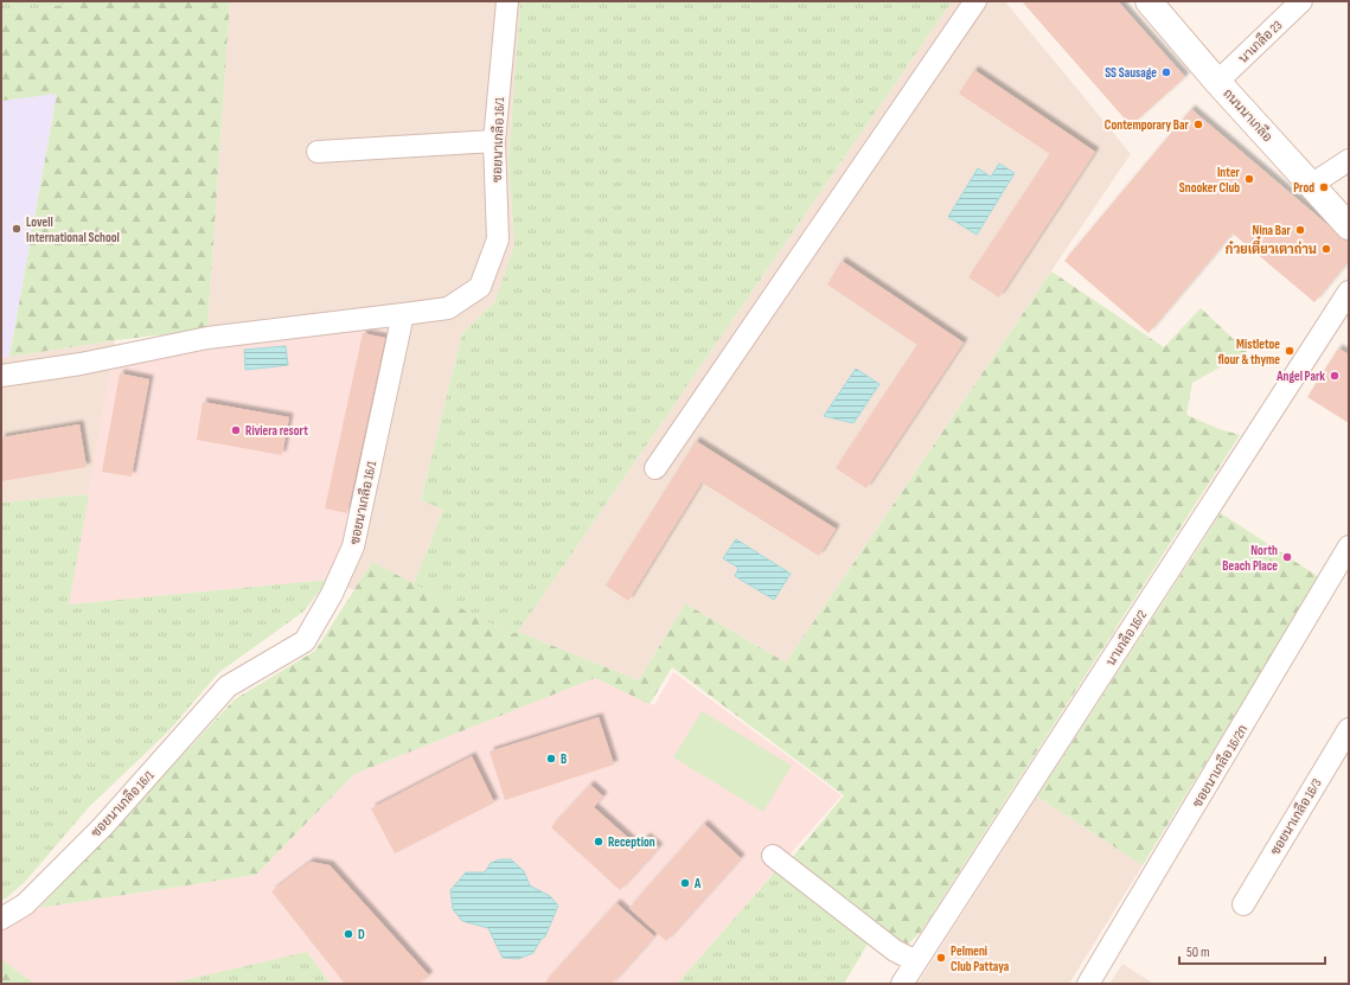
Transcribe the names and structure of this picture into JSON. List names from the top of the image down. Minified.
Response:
{"streets":{"street":["นาเกลือ 23","ถนนนาเกลือ","ซอยนาเกลือ 16/1","นาเกลือ 16/2","ซอยนาเกลือ 16/2ก","ซอยนาเกลือ 16/3"]},"crossings":[["นาเกลือ 23","ถนนนาเกลือ"]],"places":["SS Sausage","Contemporary Bar","Inter Snooker Club","Prod","Lovell International School","Nina Bar","ก๋วยเตี๋ยวเตาถ่าน","Mistletoe flour & thyme","Angel Park","Riviera resort","North Beach Place","B","Reception","A","D","Pelmeni Club Pattaya"],"scale_bar":"50 m"}
